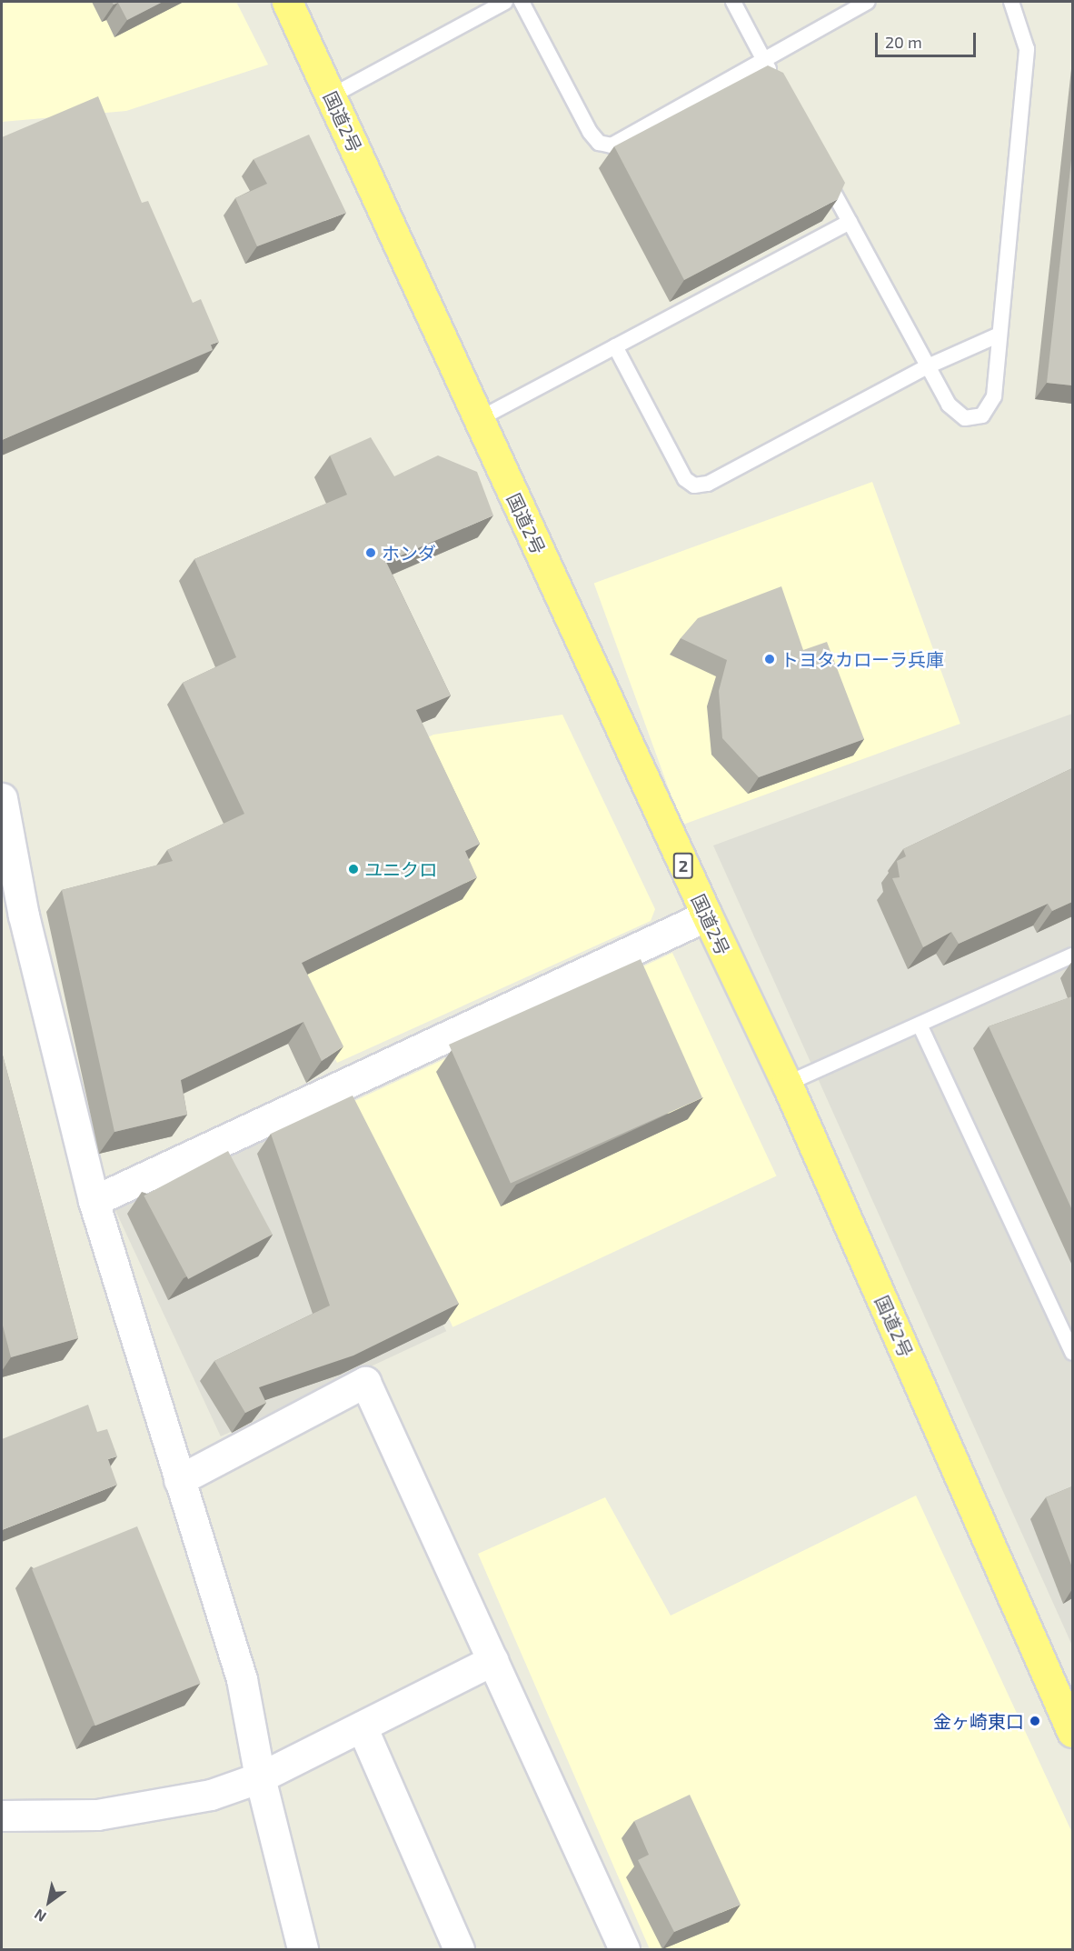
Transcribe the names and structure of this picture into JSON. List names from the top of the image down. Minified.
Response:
{"streets":{"highway":["国道2号","2"]},"places":["ホンダ","トヨタカローラ兵庫","ユニクロ","金ヶ崎東口"],"scale_bar":"20 m","north":"bottom left"}
